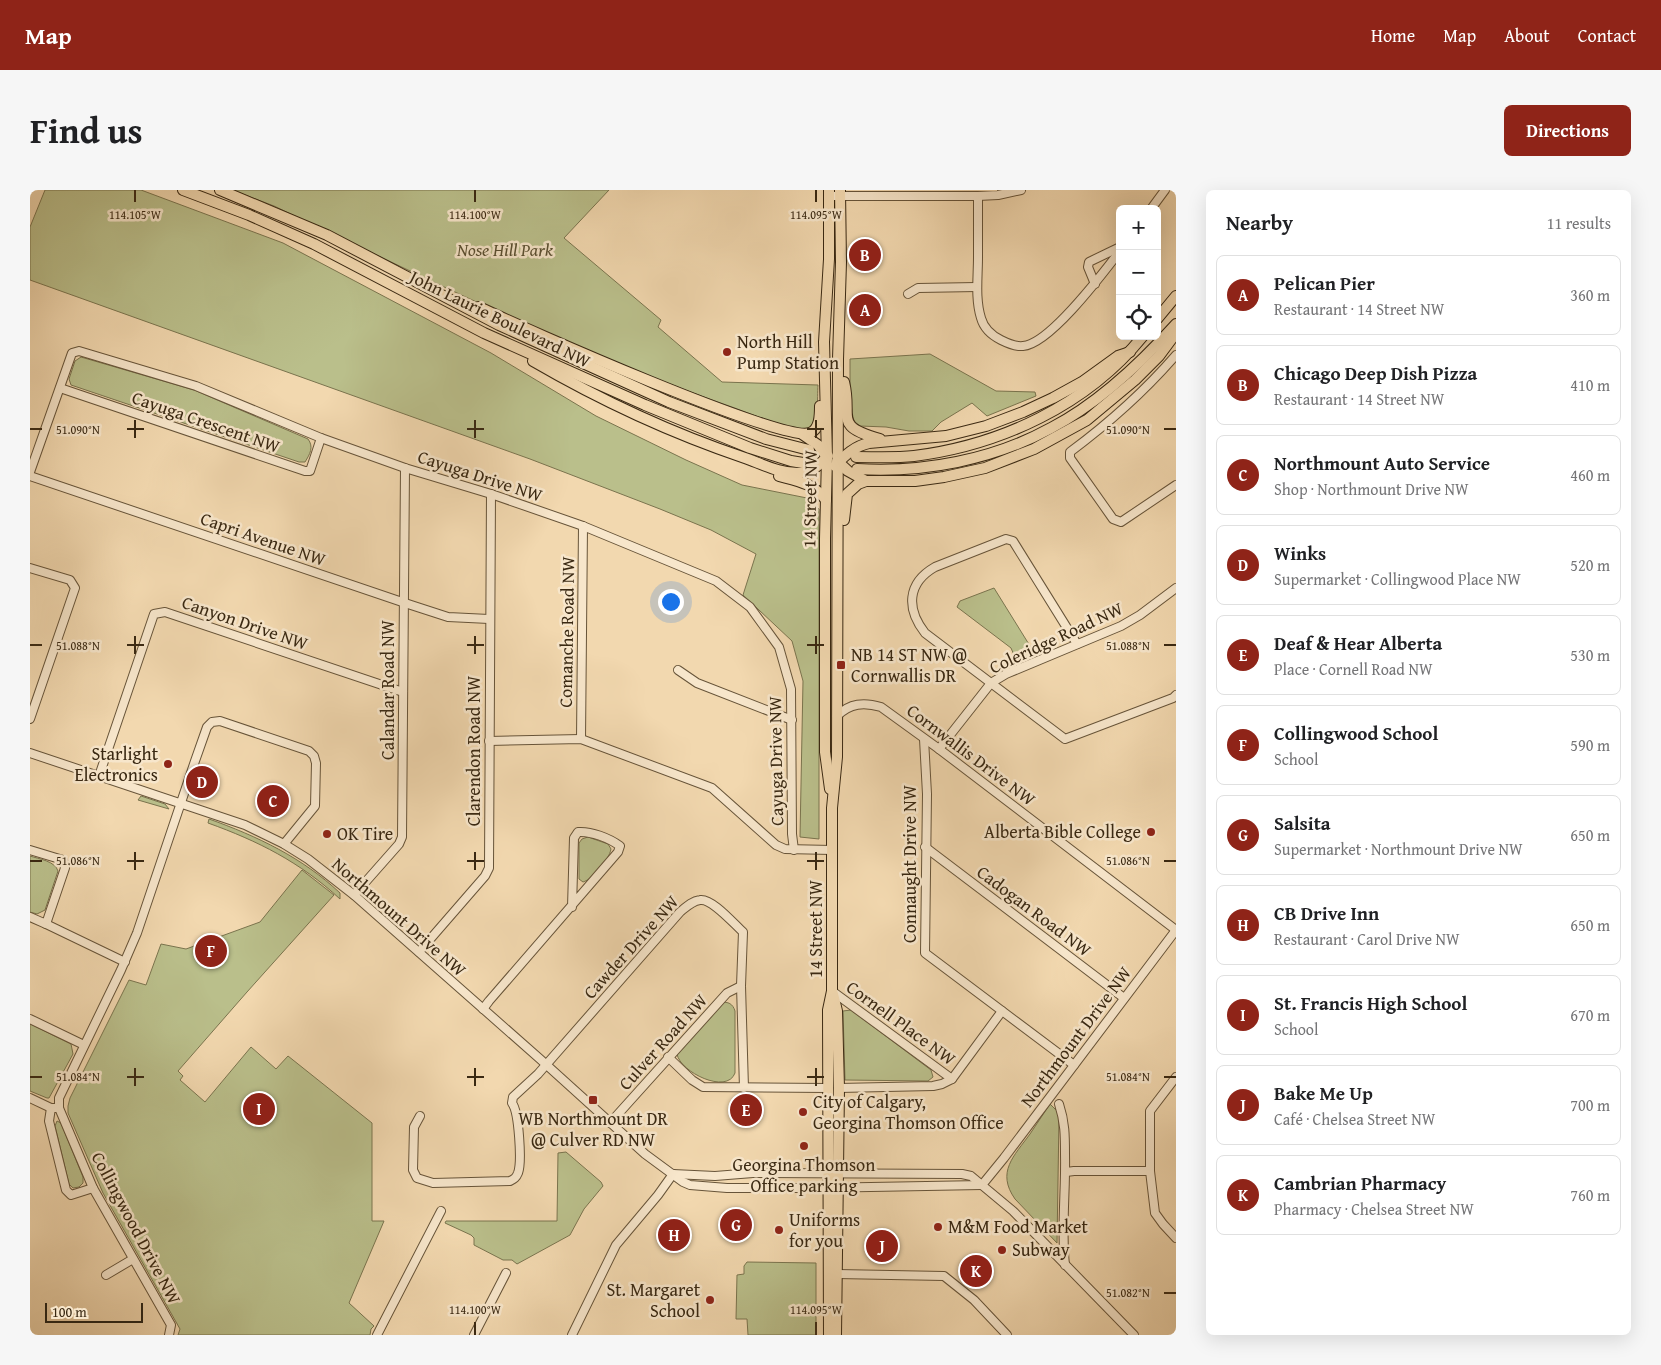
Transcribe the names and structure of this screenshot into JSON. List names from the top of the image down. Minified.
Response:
{"streets":{"main road":["John Laurie Boulevard NW","14 Street NW"],"street":["Cayuga Crescent NW","Cayuga Drive NW","Capri Avenue NW","Canyon Drive NW","Comanche Road NW","Coleridge Road NW","Calandar Road NW","Clarendon Road NW","Cornwallis Drive NW","Connaught Drive NW","Cadogan Road NW","Northmount Drive NW","Cawder Drive NW","Cornell Place NW","Culver Road NW","Collingwood Drive NW"]},"crossings":[["Cayuga Crescent NW","Cayuga Drive NW"],["Cayuga Drive NW","Comanche Road NW"],["Cayuga Drive NW","Calandar Road NW"],["Cayuga Drive NW","Clarendon Road NW"],["14 Street NW","Cornwallis Drive NW"],["14 Street NW","Northmount Drive NW"],["14 Street NW","Cornell Place NW"],["Capri Avenue NW","Calandar Road NW"],["Capri Avenue NW","Clarendon Road NW"],["Canyon Drive NW","Calandar Road NW"],["Canyon Drive NW","Northmount Drive NW"],["Coleridge Road NW","Cornwallis Drive NW"],["Calandar Road NW","Northmount Drive NW"],["Clarendon Road NW","Northmount Drive NW"],["Cornwallis Drive NW","Connaught Drive NW"],["Cornwallis Drive NW","Northmount Drive NW"],["Connaught Drive NW","Cadogan Road NW"],["Connaught Drive NW","Northmount Drive NW"],["Cadogan Road NW","Northmount Drive NW"],["Northmount Drive NW","Cawder Drive NW"],["Northmount Drive NW","Culver Road NW"],["Cawder Drive NW","Culver Road NW"]],"parks":["Nose Hill Park"],"places":{"other":["North Hill Pump Station","Starlight Electronics","Alberta Bible College","OK Tire","City of Calgary, Georgina Thomson Office","Georgina Thomson Office parking","M&M Food Market","Uniforms for you","Subway","St. Margaret School"],"transit":["NB 14 ST NW @ Cornwallis DR","WB Northmount DR @ Culver RD NW"]},"scale_bar":"100 m","page":{"header":"Map","nav":["Home","Map","About","Contact"],"title":"Find us","buttons":"Directions","heading":["Nearby","11 results"],"map_buttons":["+","−"],"pins":["B","A","D","C","F","I","E","G","H","J","K"],"list":[{"mark":"A","name":"Pelican Pier","note":"Restaurant · 14 Street NW","value":"360 m"},{"mark":"B","name":"Chicago Deep Dish Pizza","note":"Restaurant · 14 Street NW","value":"410 m"},{"mark":"C","name":"Northmount Auto Service","note":"Shop · Northmount Drive NW","value":"460 m"},{"mark":"D","name":"Winks","note":"Supermarket · Collingwood Place NW","value":"520 m"},{"mark":"E","name":"Deaf & Hear Alberta","note":"Place · Cornell Road NW","value":"530 m"},{"mark":"F","name":"Collingwood School","note":"School","value":"590 m"},{"mark":"G","name":"Salsita","note":"Supermarket · Northmount Drive NW","value":"650 m"},{"mark":"H","name":"CB Drive Inn","note":"Restaurant · Carol Drive NW","value":"650 m"},{"mark":"I","name":"St. Francis High School","note":"School","value":"670 m"},{"mark":"J","name":"Bake Me Up","note":"Café · Chelsea Street NW","value":"700 m"},{"mark":"K","name":"Cambrian Pharmacy","note":"Pharmacy · Chelsea Street NW","value":"760 m"}],"scale":"100 m"},"coordinates":["114.105°W","114.100°W","114.095°W","51.090°N","51.088°N","51.086°N","51.084°N","51.082°N"]}
